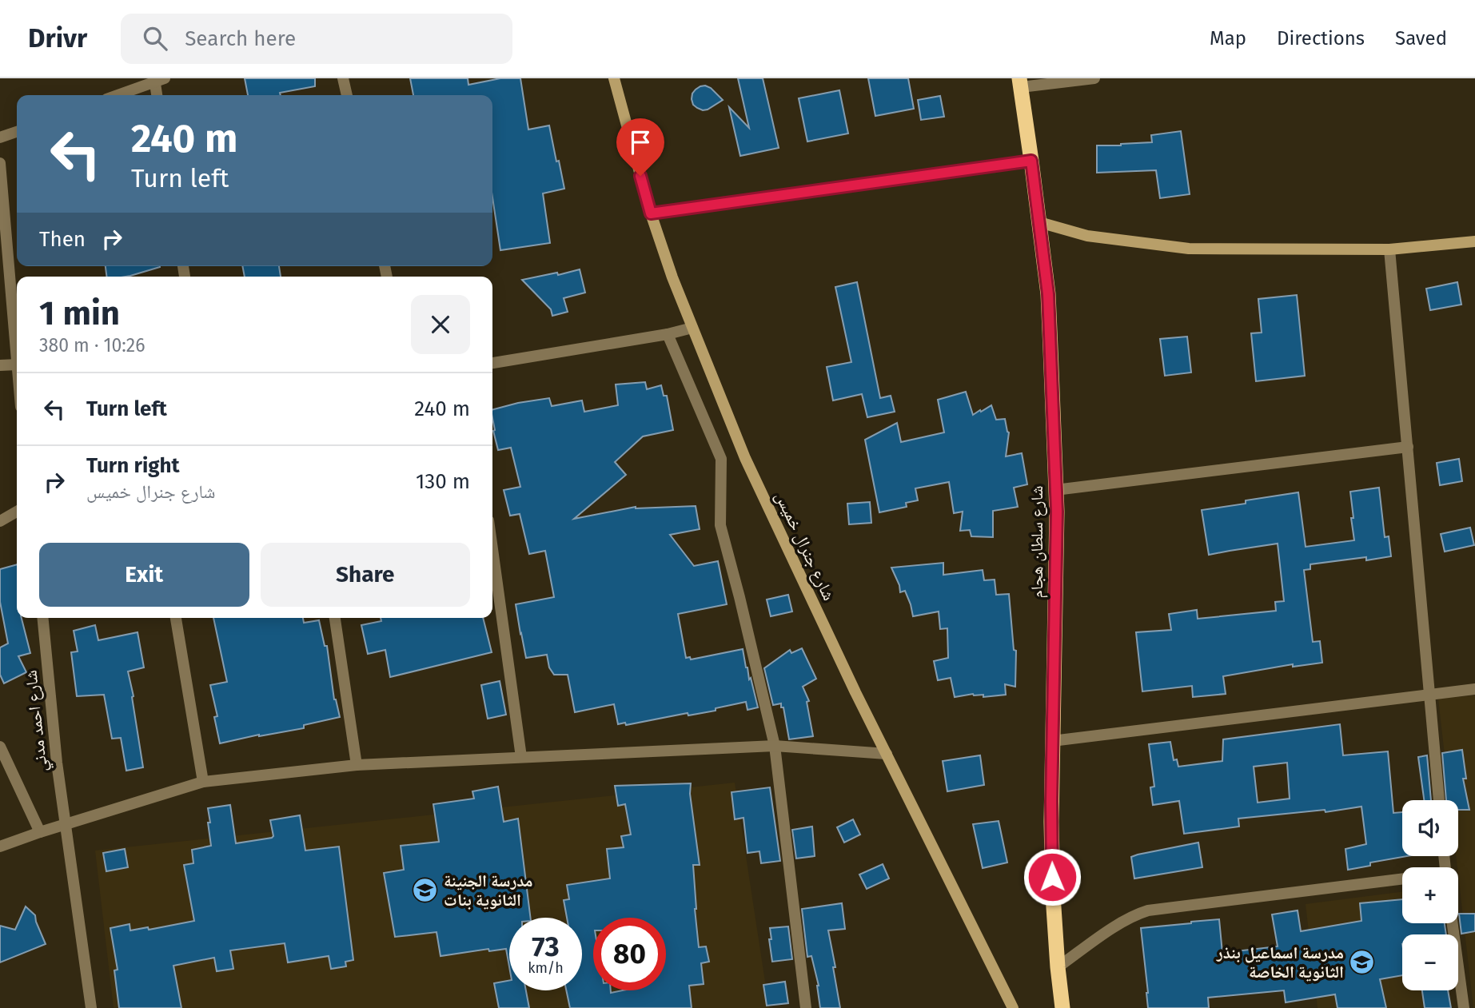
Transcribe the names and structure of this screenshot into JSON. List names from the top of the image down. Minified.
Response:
{"streets":{"highway":["شارع سلطان هجام"],"main road":["شارع جنرال خميس"],"street":["شارع احمد مدني"]},"places":{"school or university":["مدرسة الجنينة الثانوية بنات","مدرسة اسماعيل بنذر الثانوية الخاصة"]},"page":{"header":"Drivr","search":"Search here","nav":["Map","Directions","Saved"],"turn":["240 m","Turn left"],"then":"Then","heading":["1 min","380 m · 10:26"],"list":[{"name":"Turn left","value":"240 m"},{"name":"Turn right","note":"شارع جنرال خميس","value":"130 m"}],"buttons":["Exit","Share"],"map_buttons":["+","−"],"speed":"73 km/h","limit":"80"}}
